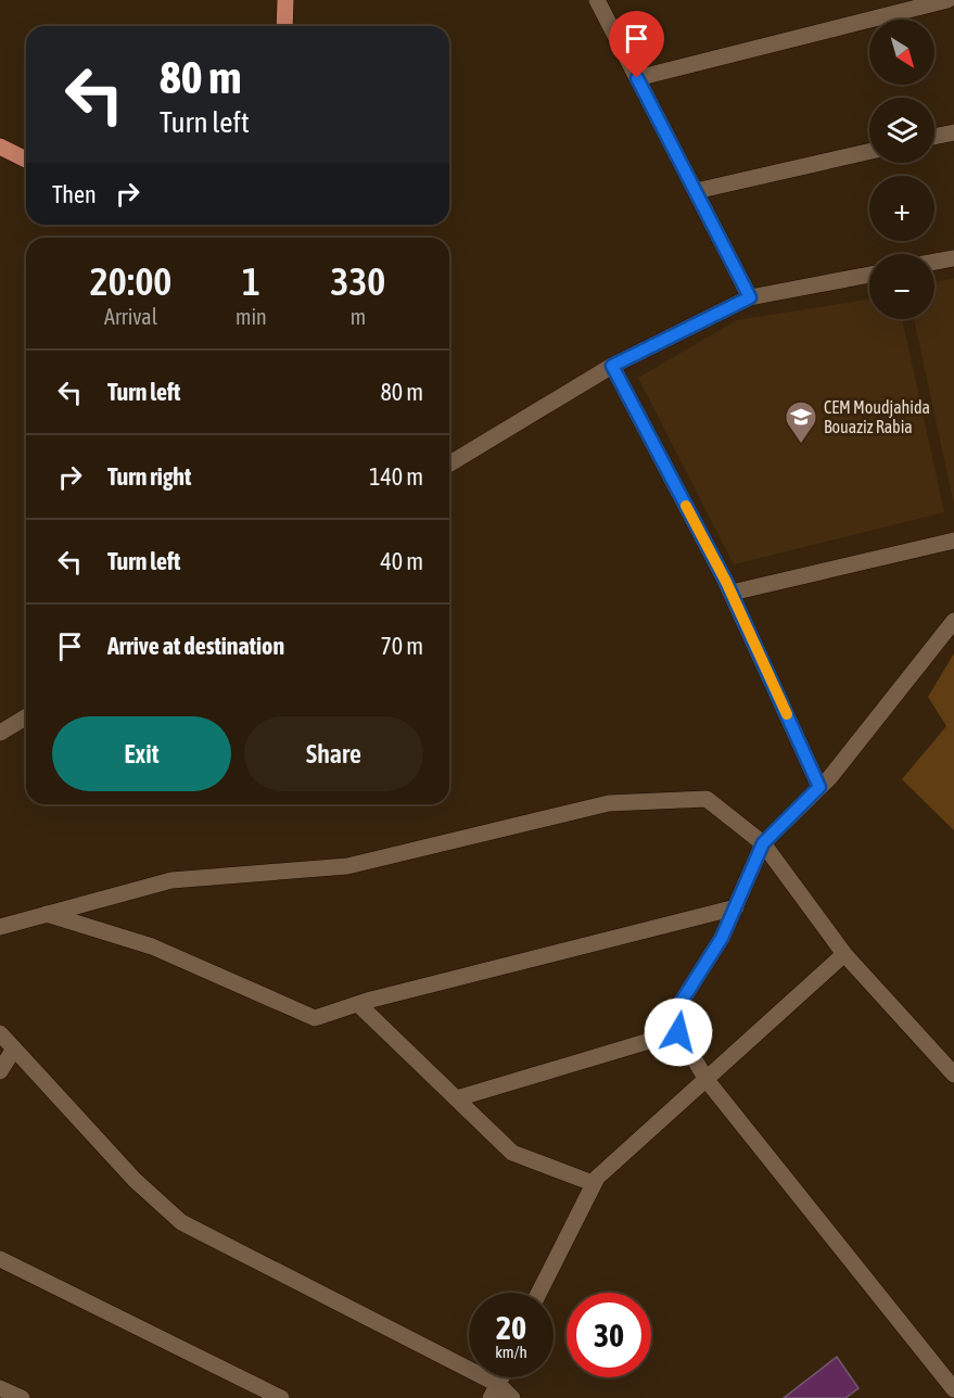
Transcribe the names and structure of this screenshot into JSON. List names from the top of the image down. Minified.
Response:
{"places":{"school or university":["CEM Moudjahida Bouaziz Rabia"]},"north":"bottom right","page":{"map_buttons":["+","−"],"turn":["80 m","Turn left"],"then":"Then","eta":["20:00","Arrival","1","min","330","m"],"list":[{"name":"Turn left","value":"80 m"},{"name":"Turn right","value":"140 m"},{"name":"Turn left","value":"40 m"},{"name":"Arrive at destination","value":"70 m"}],"buttons":["Exit","Share"],"speed":"20 km/h","limit":"30"}}
